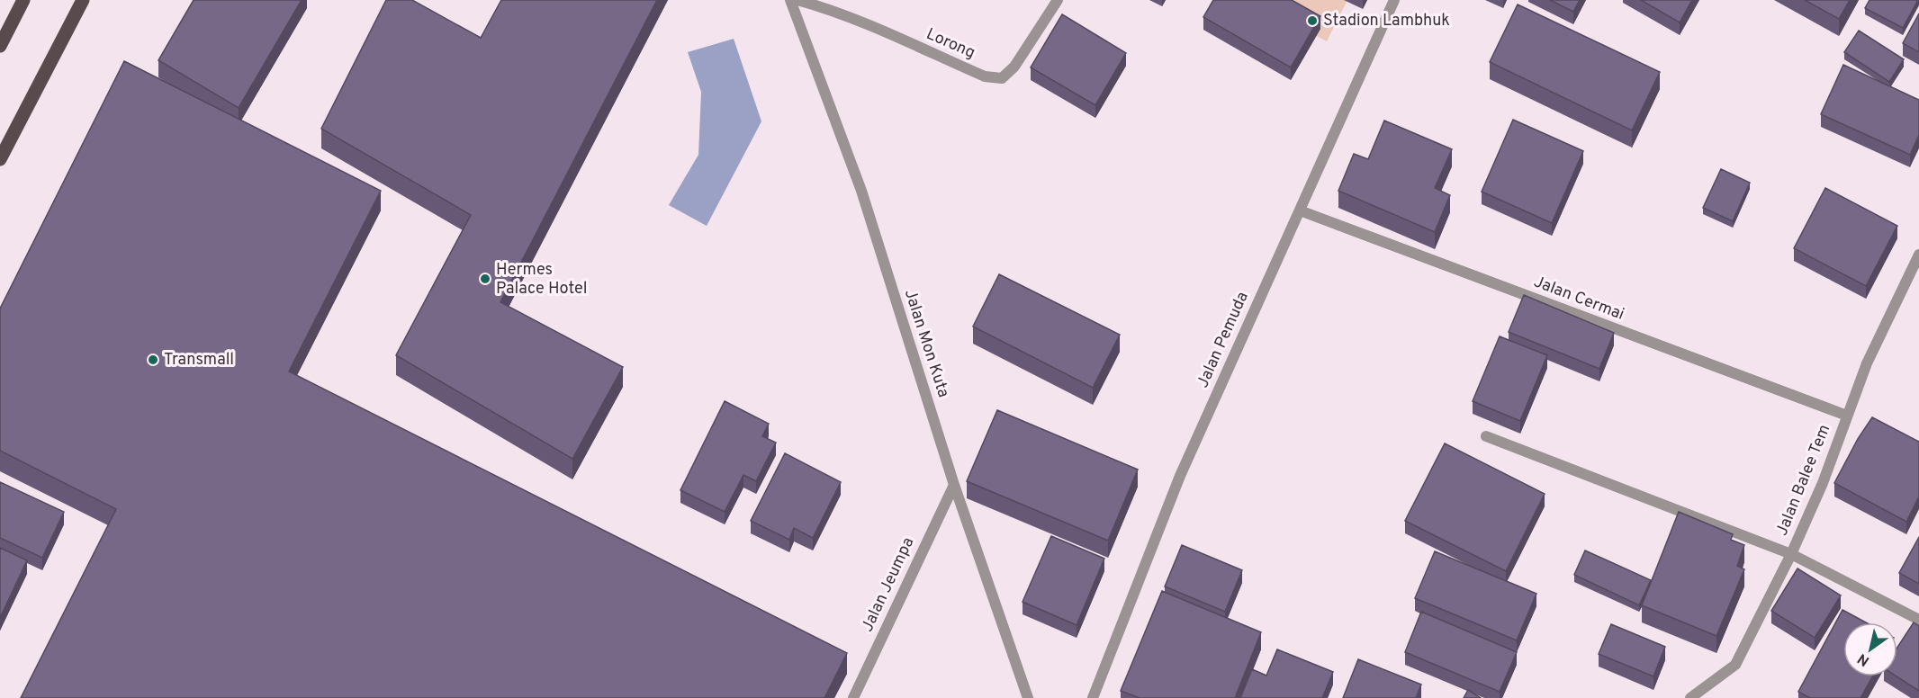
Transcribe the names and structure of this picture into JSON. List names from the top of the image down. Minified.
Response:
{"streets":{"street":["Lorong","Jalan Cermai","Jalan Pemuda","Jalan Mon Kuta","Jalan Balee Tem","Jalan Jeumpa"]},"crossings":[["Jalan Cermai","Jalan Pemuda"],["Jalan Cermai","Jalan Balee Tem"],["Jalan Mon Kuta","Jalan Jeumpa"]],"places":["Stadion Lambhuk","Hermes Palace Hotel","Transmall"],"north":"bottom left"}
